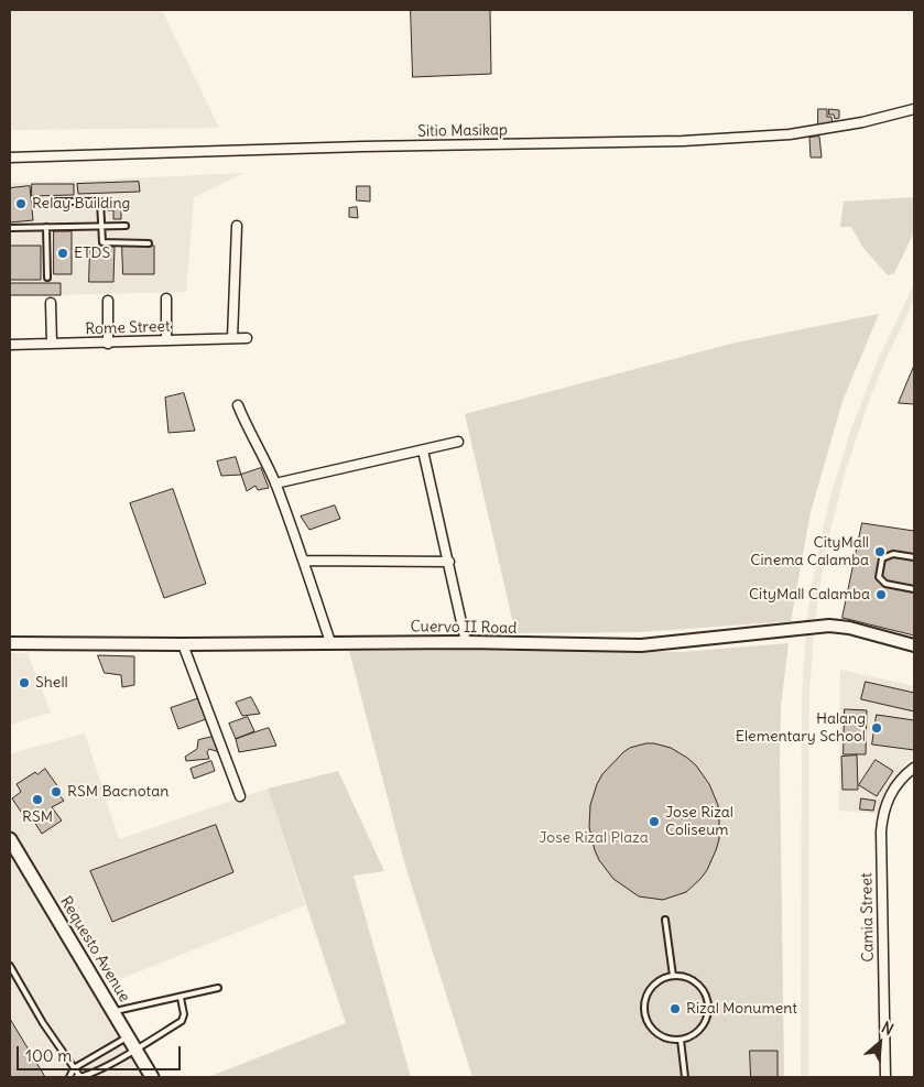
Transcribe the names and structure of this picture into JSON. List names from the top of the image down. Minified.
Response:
{"streets":{"main road":["Requesto Avenue"],"street":["Sitio Masikap","Rome Street","Cuervo II Road","Camia Street"]},"parks":["Jose Rizal Plaza"],"places":["Relay Building","ETDS","CityMall Cinema Calamba","CityMall Calamba","Shell","Halang Elementary School","RSM Bacnotan","RSM","Jose Rizal Coliseum","Rizal Monument"],"scale_bar":"100 m","north":"top right"}
